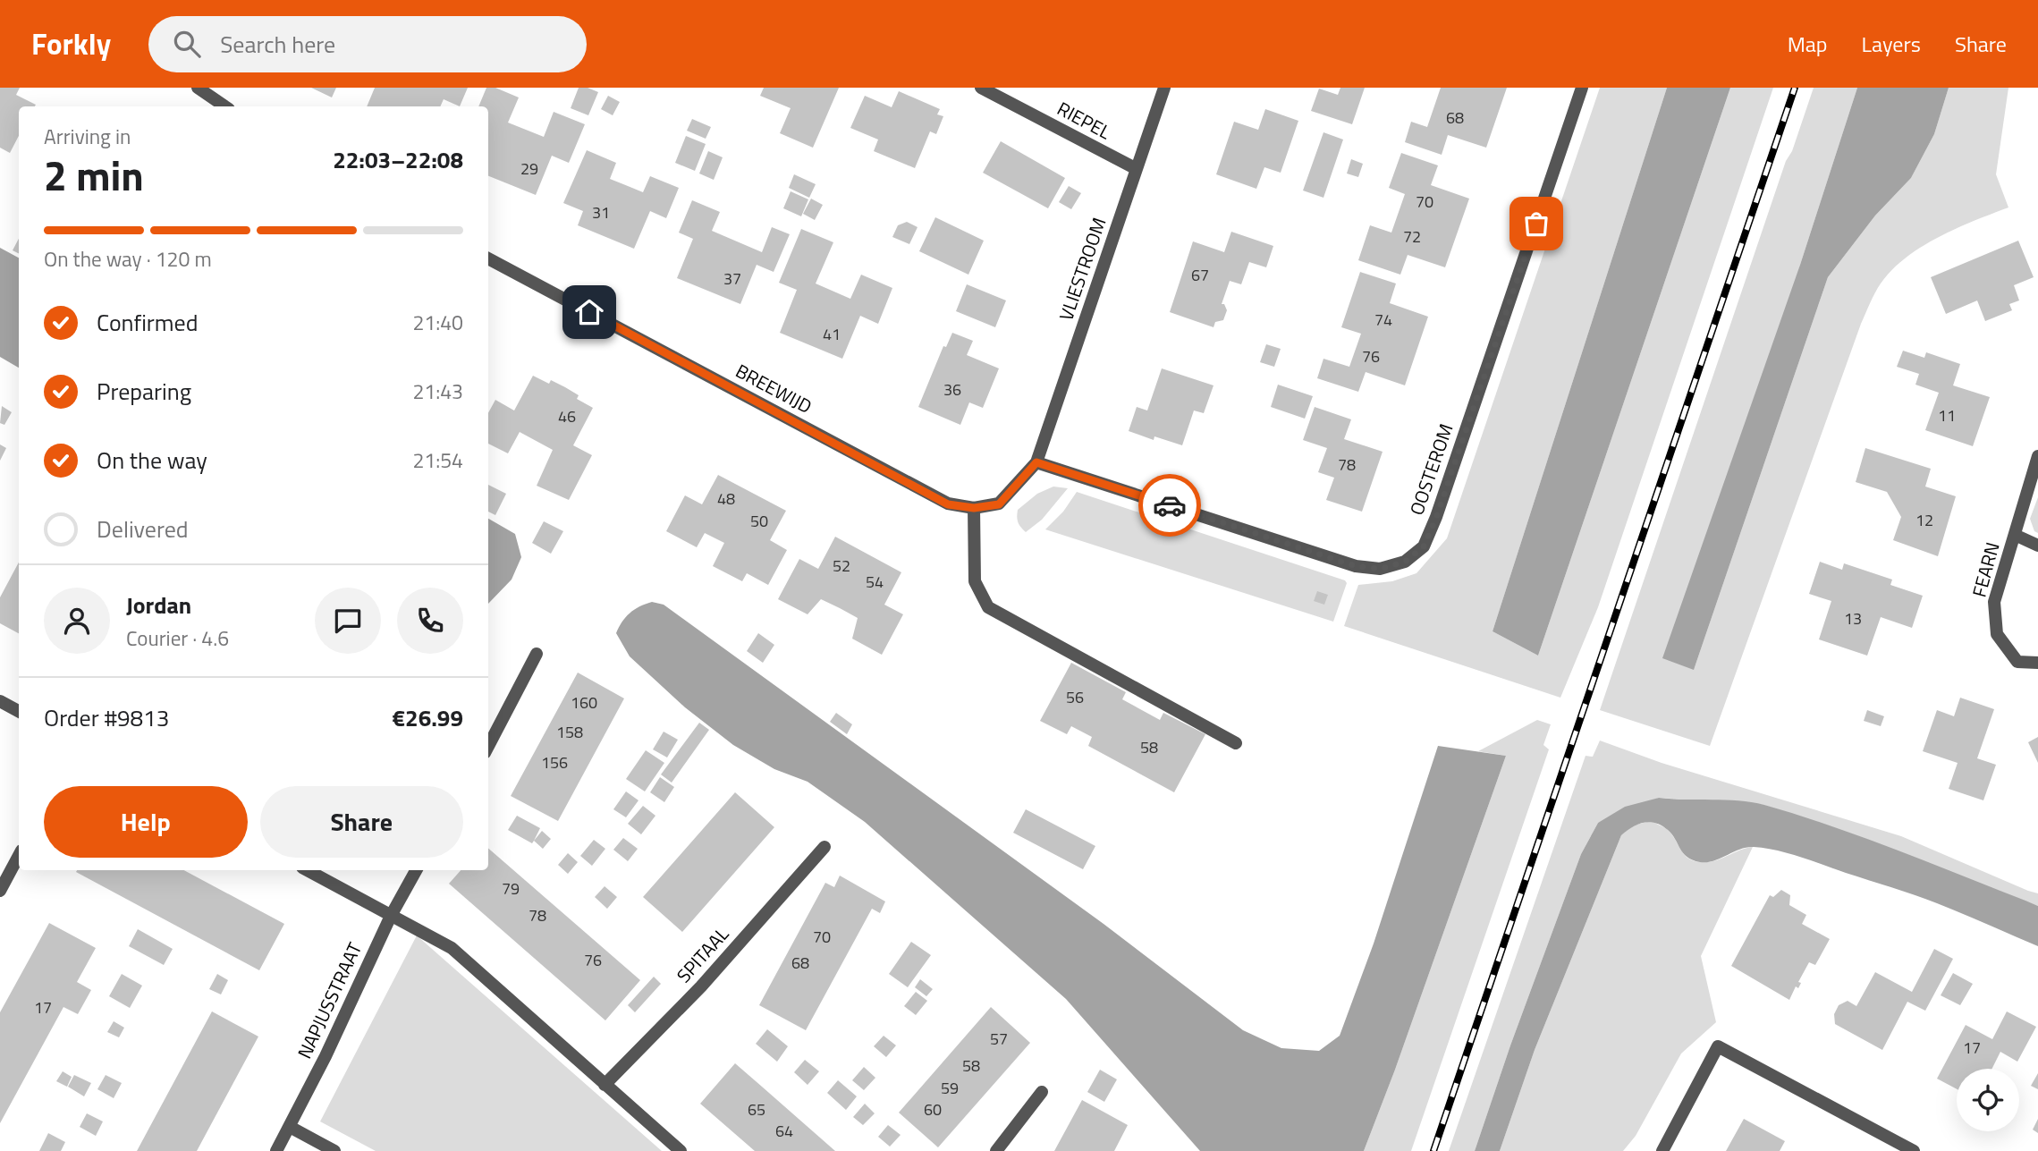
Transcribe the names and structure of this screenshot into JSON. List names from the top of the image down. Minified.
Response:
{"streets":{"street":["RIEPEL","VLIESTROOM","BREEWIJD","OOSTEROM","FEARN","SPITAAL","NAPJUSSTRAAT"]},"crossings":[["RIEPEL","VLIESTROOM"],["VLIESTROOM","BREEWIJD"],["VLIESTROOM","OOSTEROM"],["BREEWIJD","OOSTEROM"]],"house_numbers":["68","29","70","31","72","67","37","74","41","76","36","11","46","78","48","12","50","52","54","13","56","160","158","58","156","79","78","70","76","68","17","57","17","58","59","65","60","64"],"page":{"header":"Forkly","search":"Search here","nav":["Map","Layers","Share"],"heading":["2 min","Arriving in","22:03–22:08"],"panel":["Jordan","Courier · 4.6","Order #9813","€26.99"],"bar":"On the way · 120 m","list":[["Confirmed","21:40"],["Preparing","21:43"],["On the way","21:54"],"Delivered"],"buttons":["Help","Share"]}}
